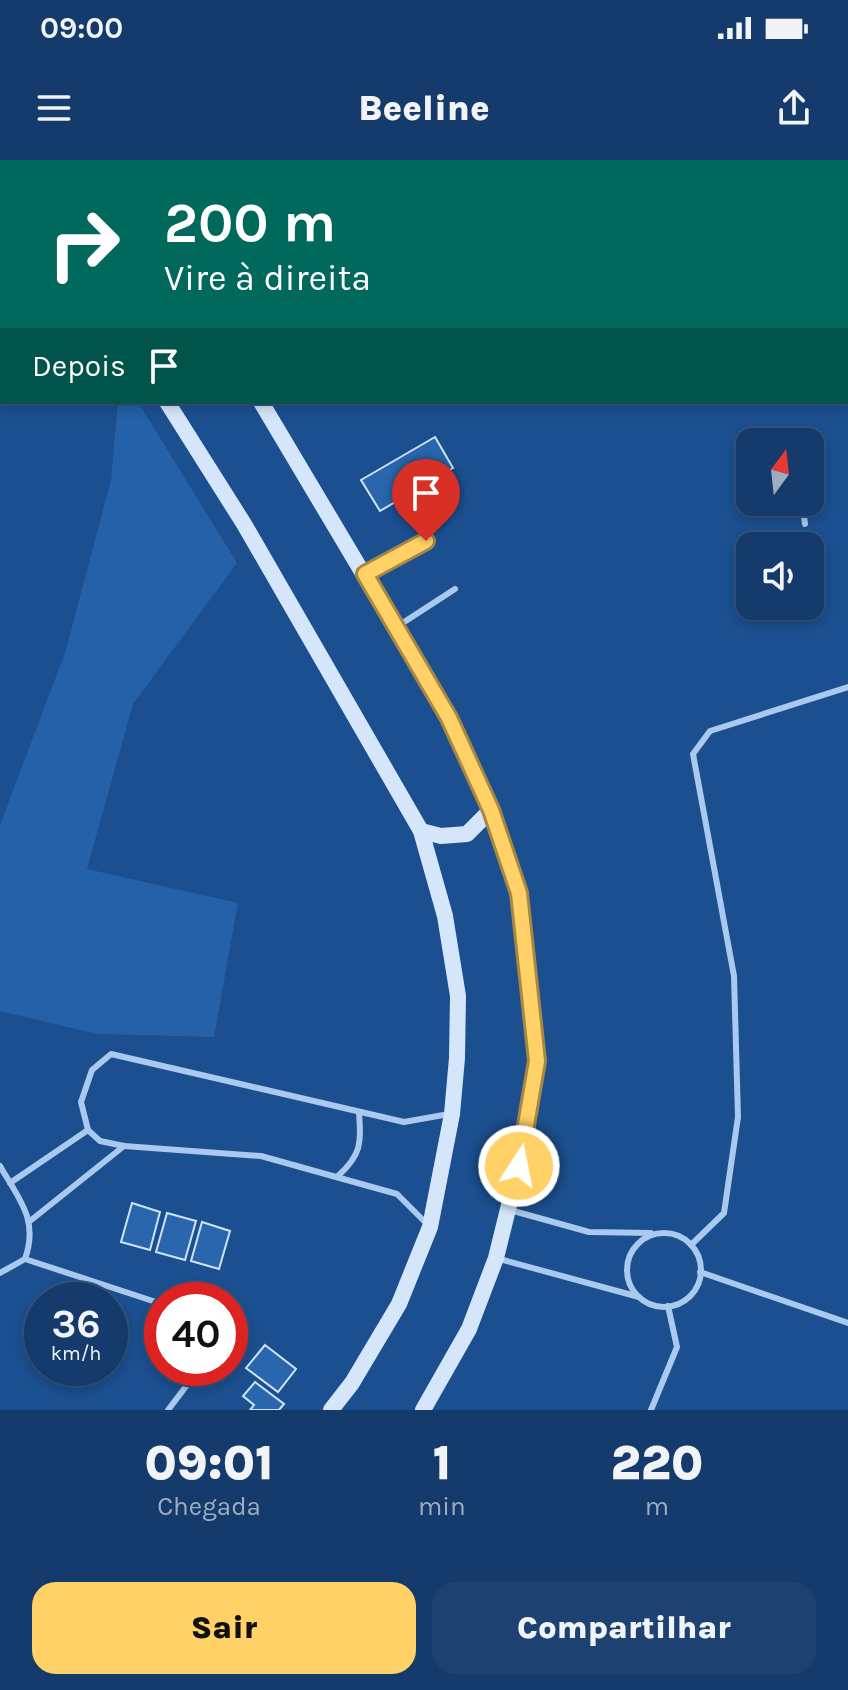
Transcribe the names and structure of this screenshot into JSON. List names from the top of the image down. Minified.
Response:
{"north":"top","page":{"status":"09:00","header":"Beeline","turn":["200 m","Vire à direita"],"then":"Depois","speed":"36 km/h","limit":"40","eta":["09:01","Chegada","1","min","220","m"],"buttons":["Sair","Compartilhar"]}}
